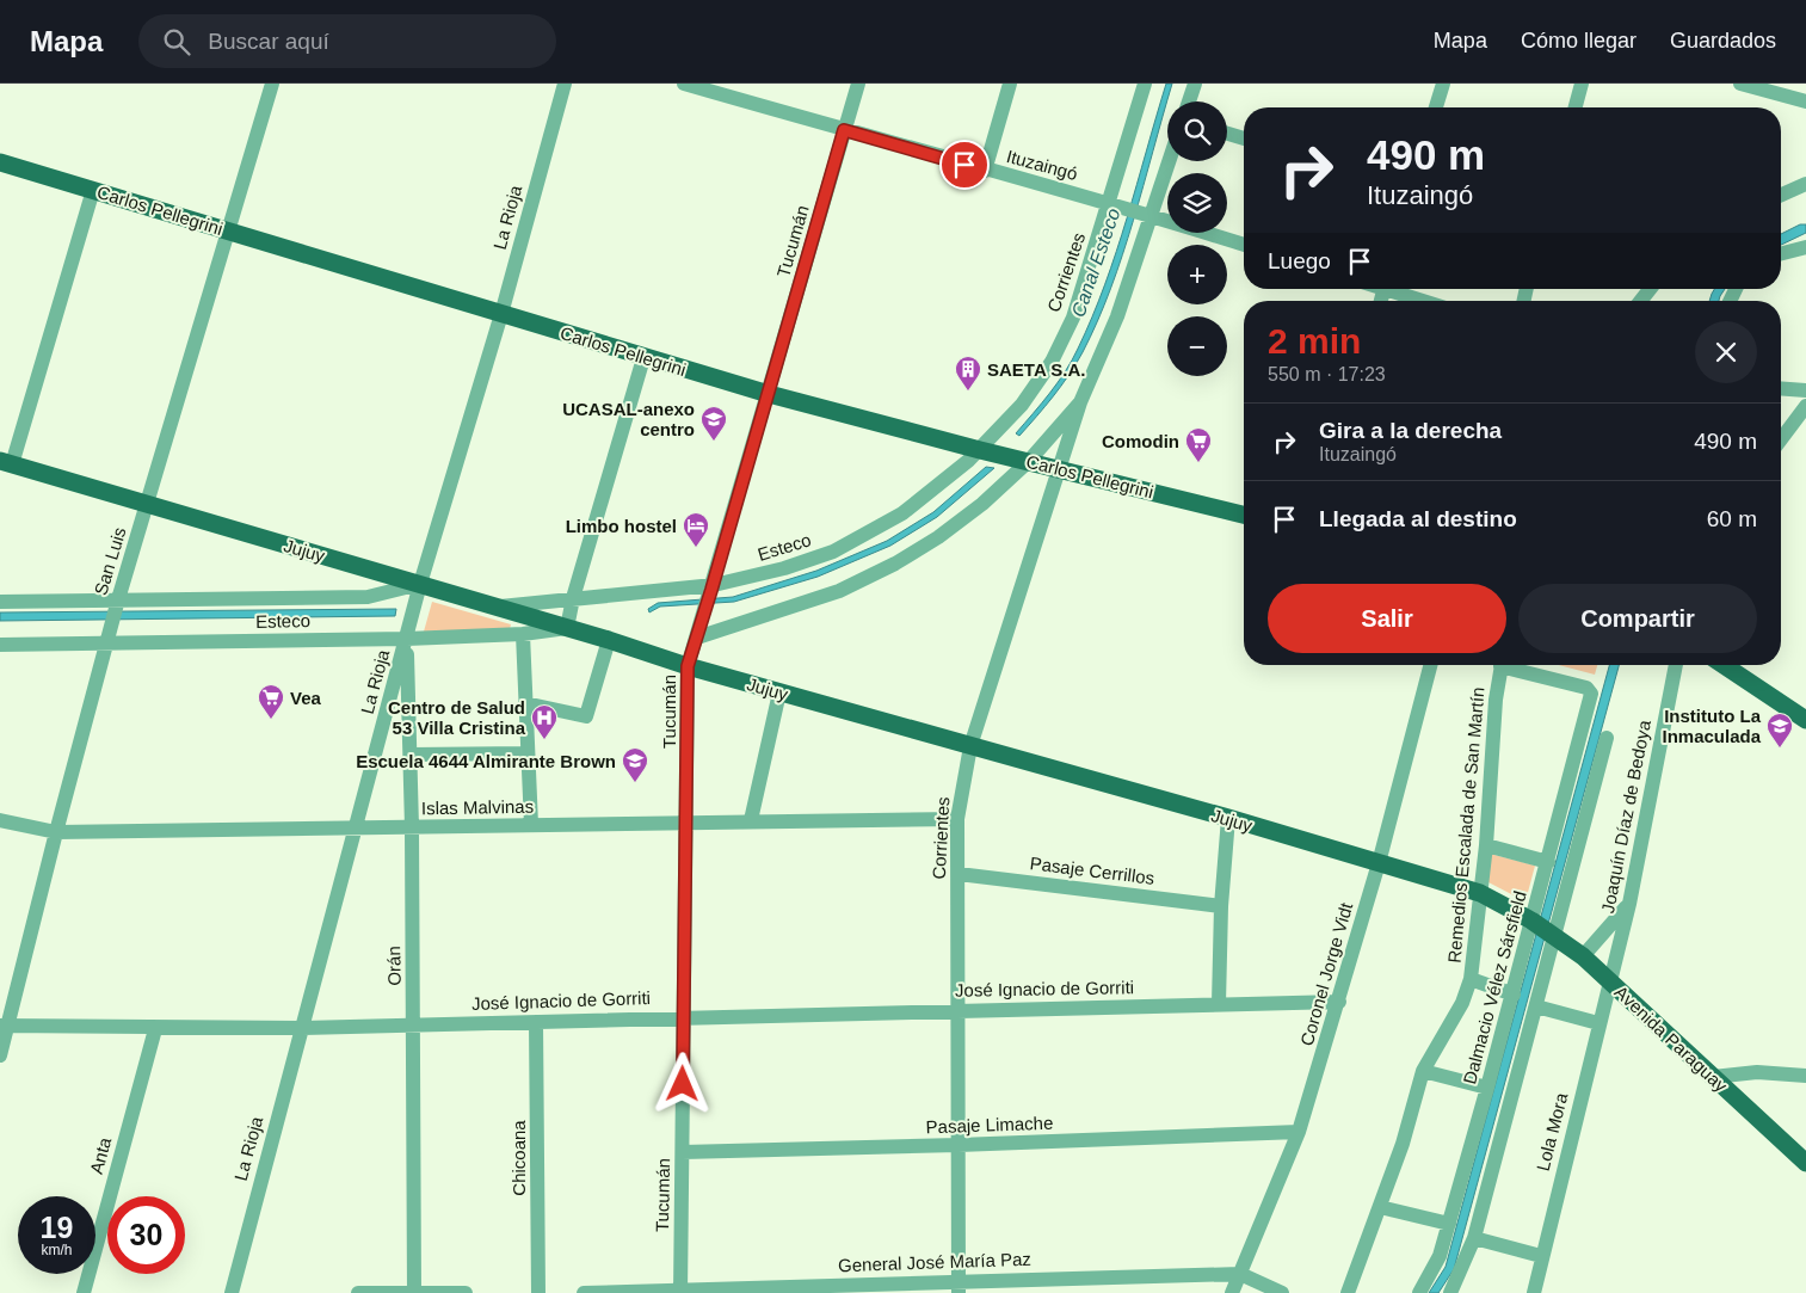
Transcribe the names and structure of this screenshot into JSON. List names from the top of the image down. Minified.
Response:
{"streets":{"main road":["Carlos Pellegrini","Jujuy","Avenida Paraguay"],"street":["Ituzaingó","La Rioja","Tucumán","Corrientes","Esteco","San Luis","Islas Malvinas","Joaquín Díaz de Bedoya","Remedios Escalada de San Martín","Pasaje Cerrillos","Orán","Coronel Jorge Vidt","Dalmacio Vélez Sársfield","José Ignacio de Gorriti","Pasaje Limache","Lola Mora","Anta","Chicoana","General José María Paz"]},"crossings":[["Ituzaingó","Tucumán"],["Ituzaingó","Corrientes"],["Carlos Pellegrini","La Rioja"],["Carlos Pellegrini","Tucumán"],["Carlos Pellegrini","Corrientes"],["Carlos Pellegrini","Esteco"],["Carlos Pellegrini","San Luis"],["La Rioja","Esteco"],["La Rioja","Jujuy"],["La Rioja","Islas Malvinas"],["La Rioja","Orán"],["La Rioja","José Ignacio de Gorriti"],["Tucumán","Esteco"],["Tucumán","Jujuy"],["Tucumán","Islas Malvinas"],["Tucumán","José Ignacio de Gorriti"],["Tucumán","Pasaje Limache"],["Tucumán","General José María Paz"],["Corrientes","Esteco"],["Corrientes","Jujuy"],["Corrientes","Islas Malvinas"],["Corrientes","Pasaje Cerrillos"],["Corrientes","José Ignacio de Gorriti"],["Corrientes","Pasaje Limache"],["Corrientes","General José María Paz"],["Esteco","Jujuy"],["Esteco","San Luis"],["Esteco","Orán"],["Jujuy","San Luis"],["Jujuy","Remedios Escalada de San Martín"],["Jujuy","Coronel Jorge Vidt"],["Jujuy","Dalmacio Vélez Sársfield"],["Jujuy","Avenida Paraguay"],["San Luis","Islas Malvinas"],["San Luis","José Ignacio de Gorriti"],["Islas Malvinas","Orán"],["Joaquín Díaz de Bedoya","Avenida Paraguay"],["Joaquín Díaz de Bedoya","Lola Mora"],["Orán","José Ignacio de Gorriti"],["Coronel Jorge Vidt","José Ignacio de Gorriti"],["Coronel Jorge Vidt","Pasaje Limache"],["Coronel Jorge Vidt","General José María Paz"],["Dalmacio Vélez Sársfield","Avenida Paraguay"],["José Ignacio de Gorriti","Anta"],["José Ignacio de Gorriti","Chicoana"],["Avenida Paraguay","Lola Mora"]],"water":["Canal Esteco"],"places":{"building":["SAETA S.A."],"school or university":["UCASAL-anexo centro","Instituto La Inmaculada","Escuela 4644 Almirante Brown"],"supermarket":["Comodin","Vea"],"hotel":["Limbo hostel"],"hospital":["Centro de Salud 53 Villa Cristina"]},"page":{"header":"Mapa","search":"Buscar aquí","nav":["Mapa","Cómo llegar","Guardados"],"map_buttons":["+","−"],"turn":["490 m","Ituzaingó"],"then":"Luego","heading":["2 min","550 m · 17:23"],"list":[{"name":"Gira a la derecha","note":"Ituzaingó","value":"490 m"},{"name":"Llegada al destino","value":"60 m"}],"buttons":["Salir","Compartir"],"speed":"19 km/h","limit":"30"}}
